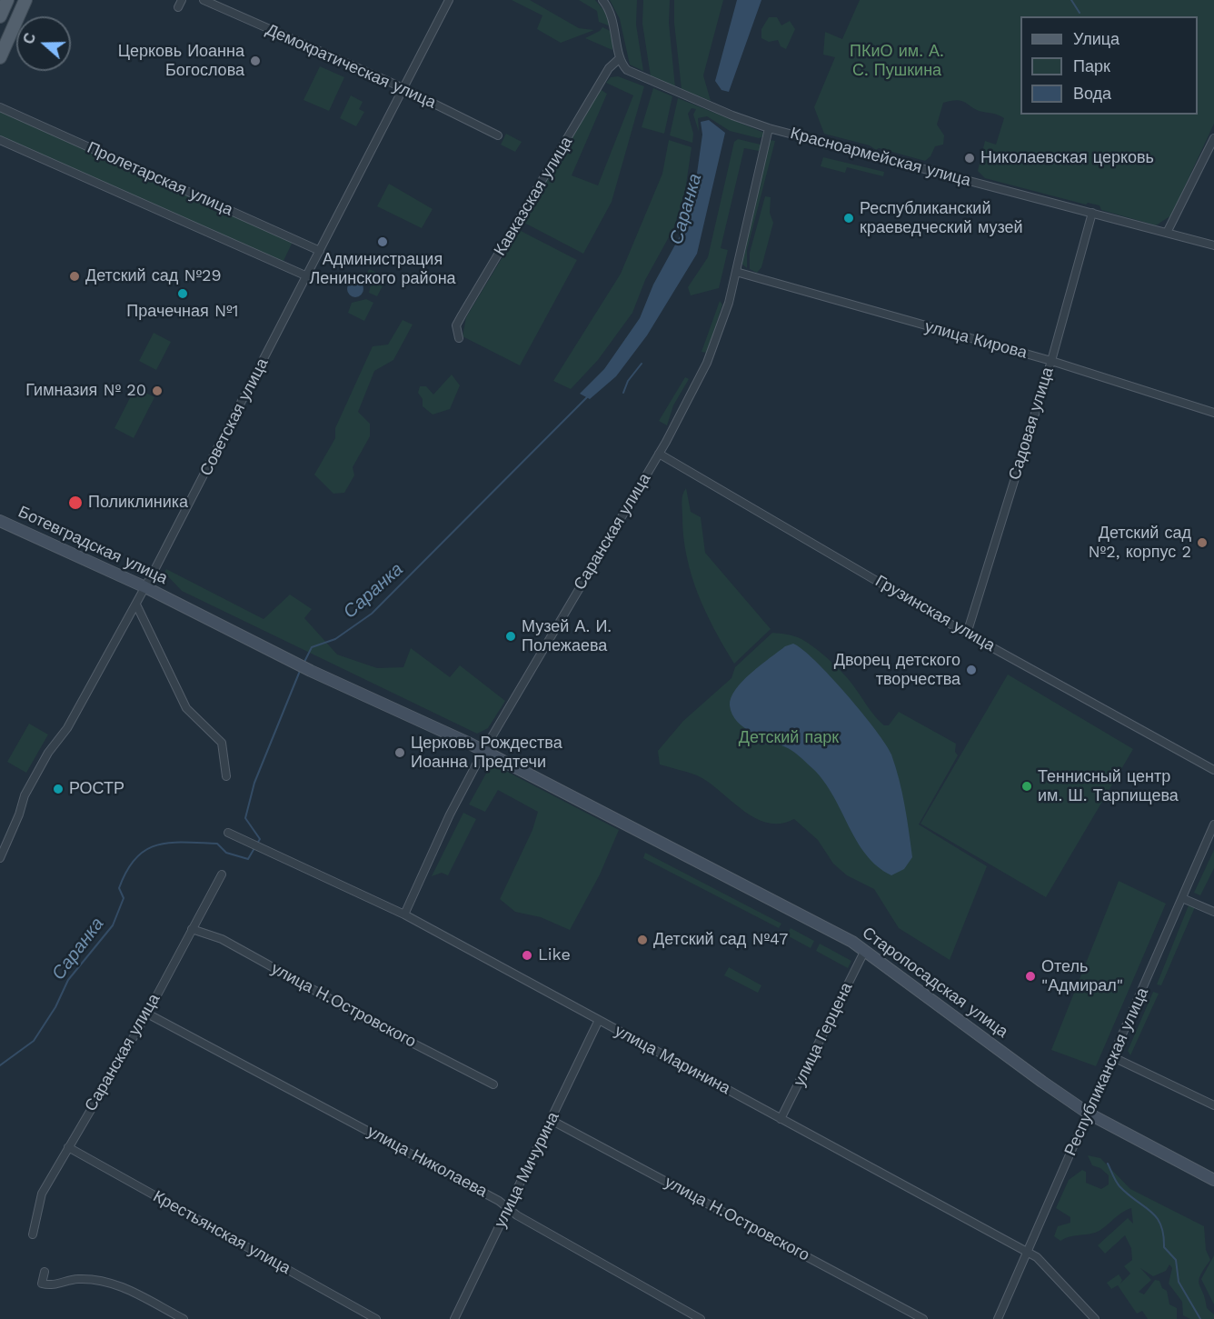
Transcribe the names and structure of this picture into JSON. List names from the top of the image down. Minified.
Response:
{"streets":{"main road":["Ботевградская улица","Старопосадская улица"],"street":["Демократическая улица","Красноармейская улица","Пролетарская улица","Кавказская улица","улица Кирова","Советская улица","Садовая улица","Саранская улица","Грузинская улица","улица Н.Островского","улица Герцена","улица Маринина","Республиканская улица","улица Николаева","улица Мичурина","Крестьянская улица"]},"crossings":[["Демократическая улица","Советская улица"],["Красноармейская улица","Кавказская улица"],["Красноармейская улица","Садовая улица"],["Красноармейская улица","Саранская улица"],["Пролетарская улица","Советская улица"],["улица Кирова","Садовая улица"],["улица Кирова","Саранская улица"],["Советская улица","Ботевградская улица"],["Садовая улица","Грузинская улица"],["Саранская улица","Ботевградская улица"],["Саранская улица","Грузинская улица"],["Саранская улица","Старопосадская улица"],["Саранская улица","улица Н.Островского"],["Саранская улица","улица Маринина"],["Саранская улица","улица Николаева"],["Саранская улица","Крестьянская улица"],["Ботевградская улица","Старопосадская улица"],["Старопосадская улица","улица Герцена"],["Старопосадская улица","Республиканская улица"],["улица Н.Островского","улица Мичурина"],["улица Герцена","улица Маринина"],["улица Маринина","Республиканская улица"],["улица Маринина","улица Мичурина"],["улица Николаева","улица Мичурина"]],"water":["Саранка"],"parks":["ПКиО им. А. С. Пушкина","Детский парк"],"places":["Церковь Иоанна Богослова","Николаевская церковь","Республиканский краеведческий музей","Администрация Ленинского района","Детский сад №29","Прачечная №1","Гимназия № 20","Поликлиника","Детский сад №2, корпус 2","Музей А. И. Полежаева","Дворец детского творчества","Церковь Рождества Иоанна Предтечи","Теннисный центр им. Ш. Тарпищева","РОСТР","Детский сад №47","Like","Отель \"Адмирал\""],"legend":["Улица","Парк","Вода"],"north":"left"}
